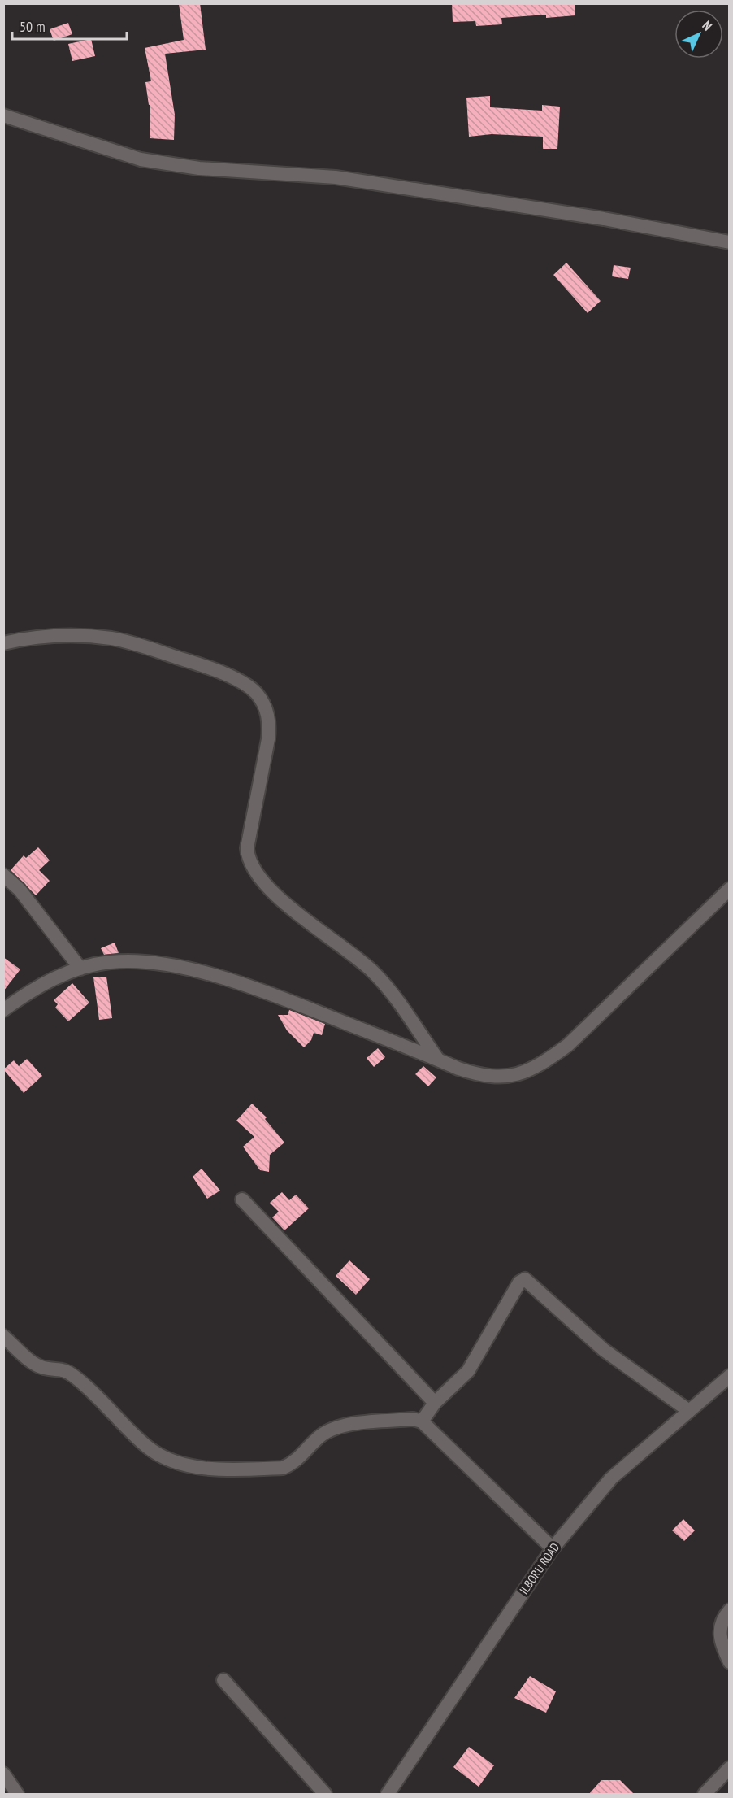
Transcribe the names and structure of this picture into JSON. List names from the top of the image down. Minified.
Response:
{"streets":{"street":["ILBORU ROAD"]},"scale_bar":"50 m","north":"top right"}
